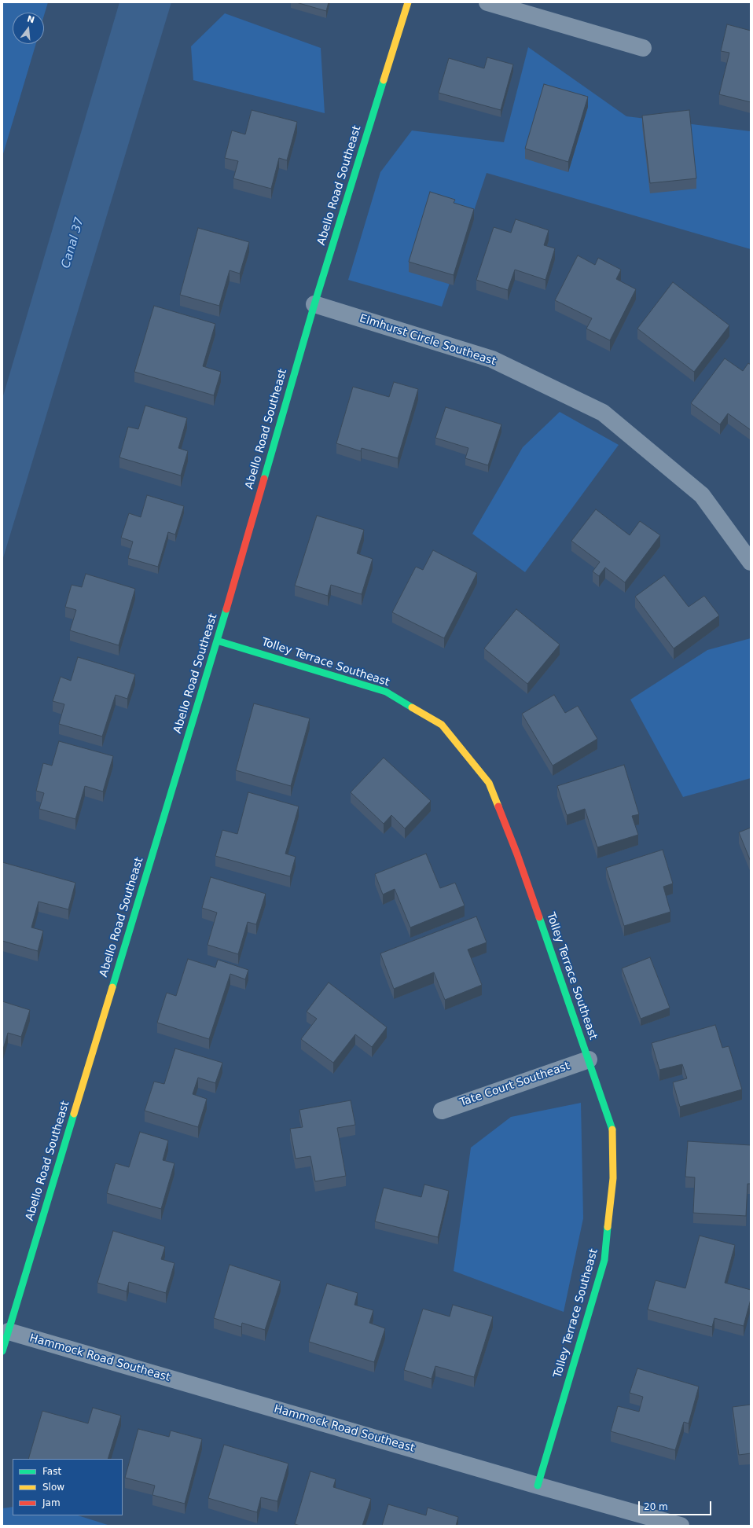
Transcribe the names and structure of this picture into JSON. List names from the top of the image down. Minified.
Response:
{"streets":{"street":["Abello Road Southeast","Elmhurst Circle Southeast","Tolley Terrace Southeast","Tate Court Southeast","Hammock Road Southeast"]},"crossings":[["Abello Road Southeast","Elmhurst Circle Southeast"],["Abello Road Southeast","Tolley Terrace Southeast"],["Abello Road Southeast","Hammock Road Southeast"],["Tolley Terrace Southeast","Tate Court Southeast"],["Tolley Terrace Southeast","Hammock Road Southeast"]],"water":["Canal 37"],"legend":["Fast","Slow","Jam"],"scale_bar":"20 m","north":"top"}
